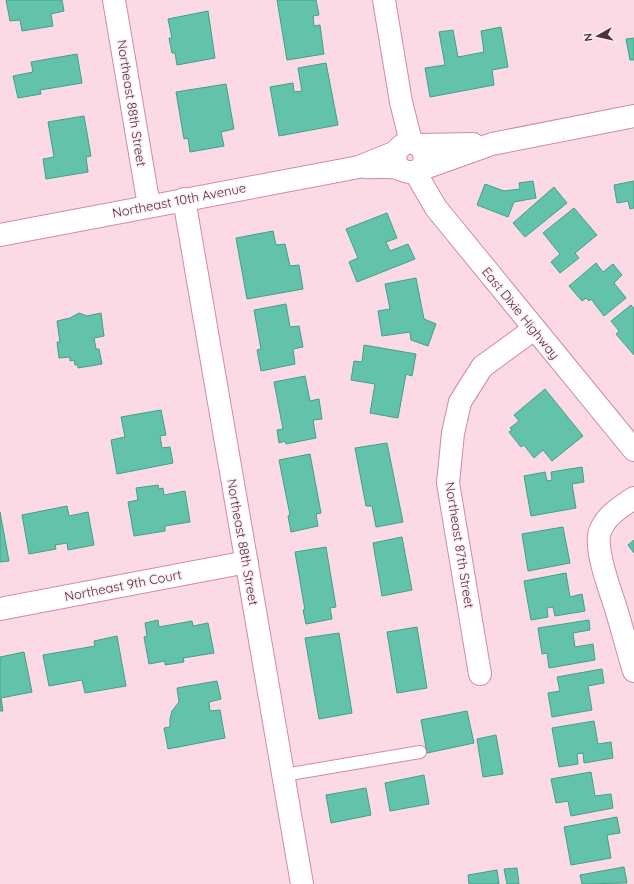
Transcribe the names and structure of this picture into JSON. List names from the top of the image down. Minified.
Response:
{"streets":{"street":["Northeast 88th Street","Northeast 10th Avenue","East Dixie Highway","Northeast 87th Street","Northeast 9th Court"]},"crossings":[["Northeast 88th Street","Northeast 10th Avenue"],["Northeast 88th Street","Northeast 9th Court"],["Northeast 10th Avenue","East Dixie Highway"],["East Dixie Highway","Northeast 87th Street"]],"north":"left"}
